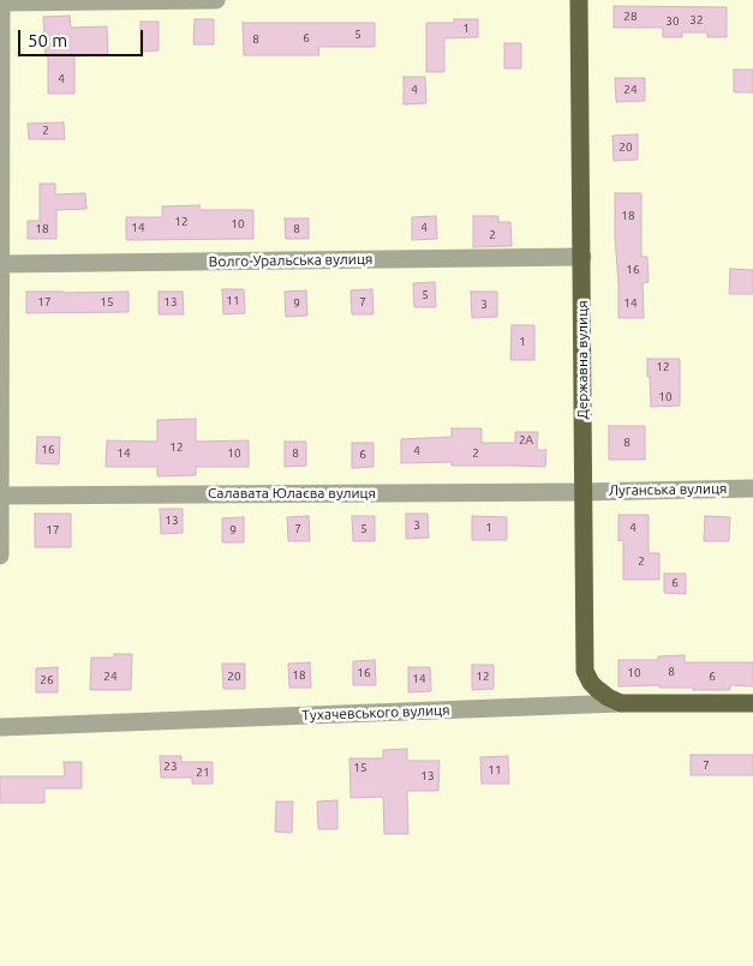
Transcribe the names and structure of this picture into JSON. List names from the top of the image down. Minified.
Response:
{"streets":{"main road":["Державна вулиця","Тухачевського вулиця"],"street":["Волго-Уральська вулиця","Луганська вулиця","Салавата Юлаєва вулиця"]},"crossings":[["Волго-Уральська вулиця","Державна вулиця"],["Державна вулиця","Луганська вулиця"],["Державна вулиця","Салавата Юлаєва вулиця"],["Державна вулиця","Тухачевського вулиця"],["Луганська вулиця","Салавата Юлаєва вулиця"]],"house_numbers":["28","32","30","1","5","6","8","4","4","24","2","20","18","12","10","14","4","18","8","2","16","5","11","17","15","13","7","9","14","3","1","12","10","2А","8","12","16","4","14","10","8","2","6","13","3","1","4","7","5","17","9","2","6","8","16","10","18","24","20","12","6","14","26","7","23","15","11","21","13"],"scale_bar":"50 m"}
